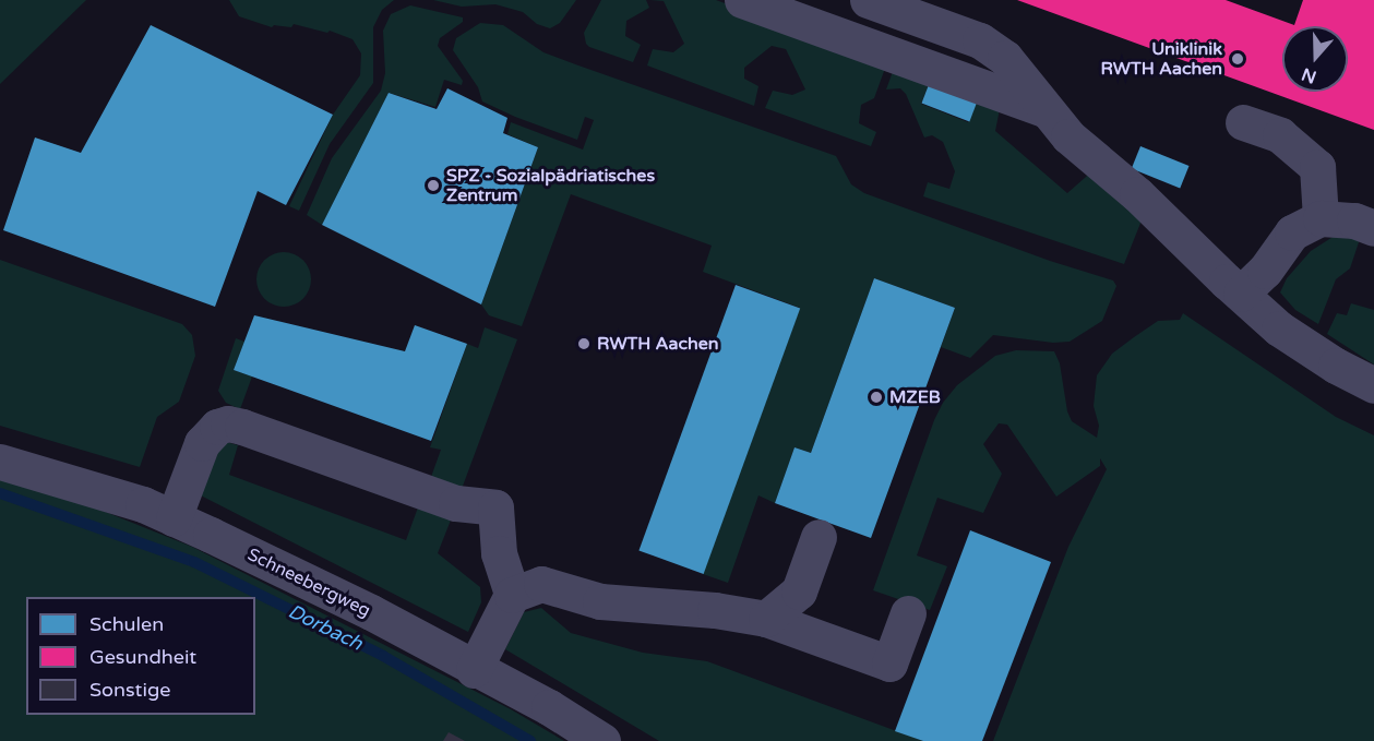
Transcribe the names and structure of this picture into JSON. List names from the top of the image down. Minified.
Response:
{"streets":{"street":["Schneebergweg"]},"water":["Dorbach"],"places":["Uniklinik RWTH Aachen","SPZ - Sozialpädriatisches Zentrum","RWTH Aachen","MZEB"],"legend":["Schulen","Gesundheit","Sonstige"],"north":"bottom"}
